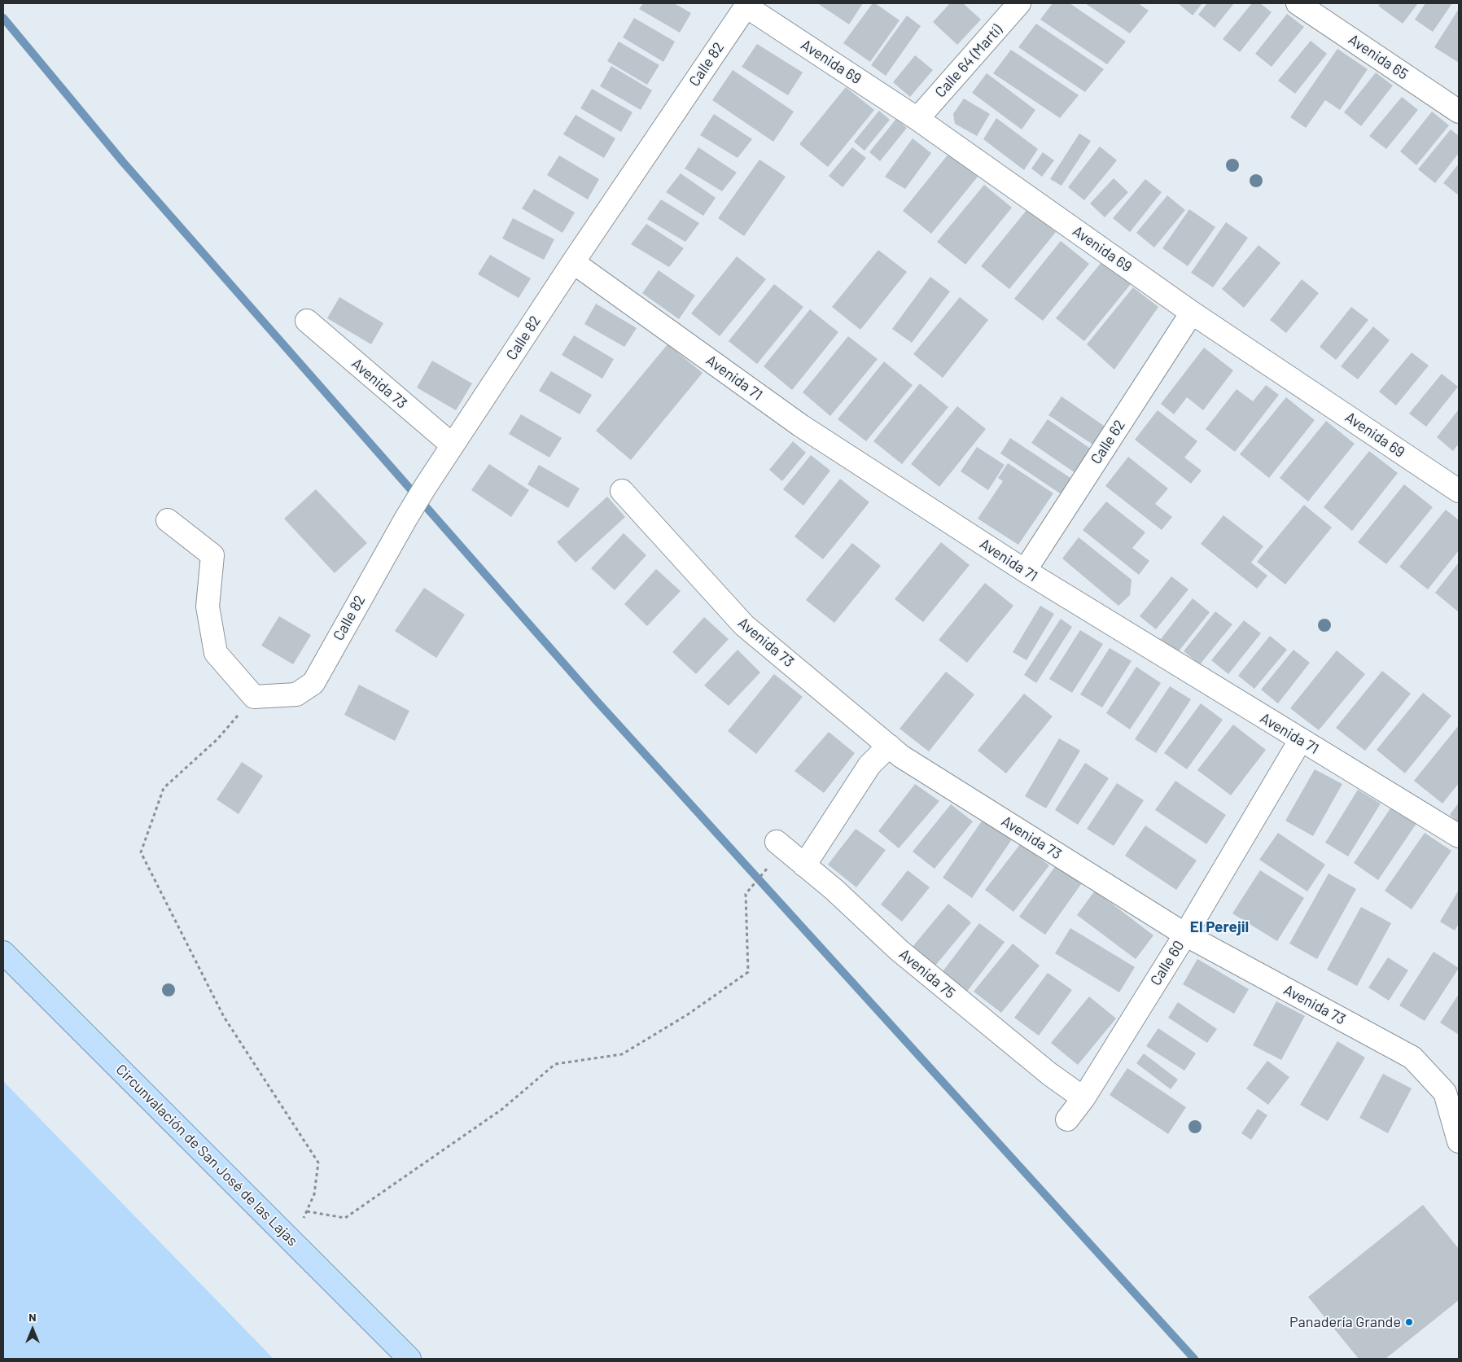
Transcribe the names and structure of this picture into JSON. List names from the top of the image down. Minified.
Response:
{"streets":{"main road":["Circunvalación de San José de las Lajas"],"street":["Avenida 65","Calle 64 (Martí)","Avenida 69","Calle 82","Avenida 71","Avenida 73","Calle 62","Calle 60","Avenida 75"]},"crossings":[["Calle 64 (Martí)","Avenida 69"],["Avenida 69","Calle 82"],["Avenida 69","Calle 62"],["Calle 82","Avenida 71"],["Calle 82","Avenida 73"],["Avenida 71","Calle 62"],["Avenida 71","Calle 60"],["Avenida 73","Calle 60"],["Calle 60","Avenida 75"]],"districts":["El Perejil"],"places":["Panadería Grande"],"north":"top"}
